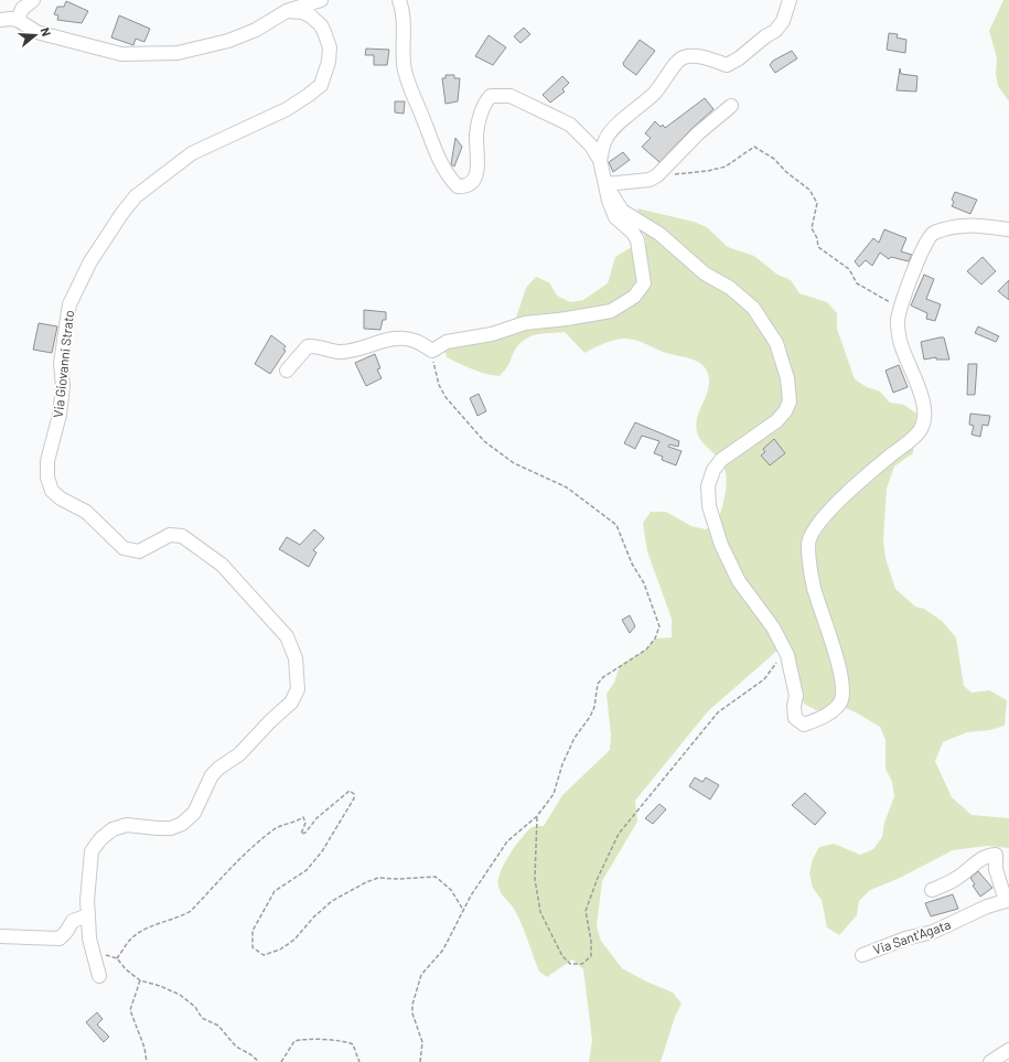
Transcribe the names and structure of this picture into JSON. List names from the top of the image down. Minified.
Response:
{"streets":{"street":["Via Giovanni Strato","Via Sant'Agata"]},"north":"right"}
